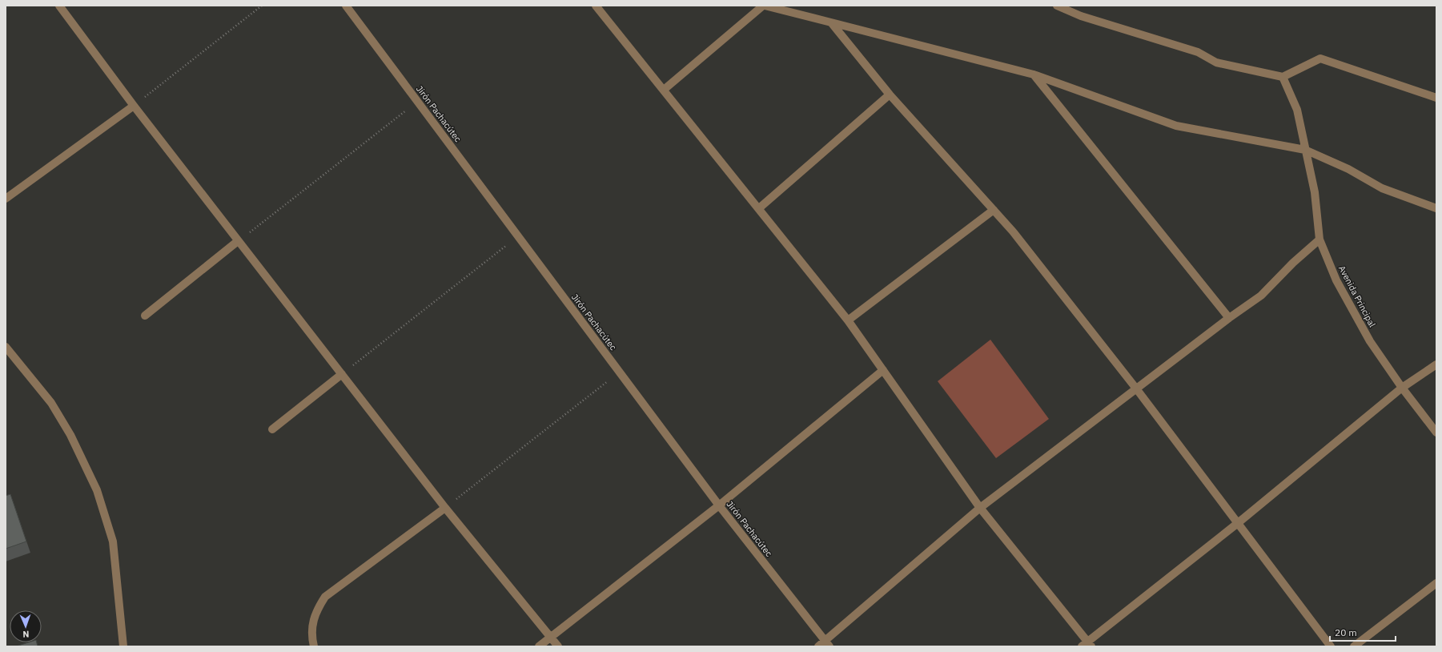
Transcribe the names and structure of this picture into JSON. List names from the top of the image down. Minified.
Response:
{"streets":{"street":["Jirón Pachacútec","Avenida Principal"]},"scale_bar":"20 m","north":"bottom"}
